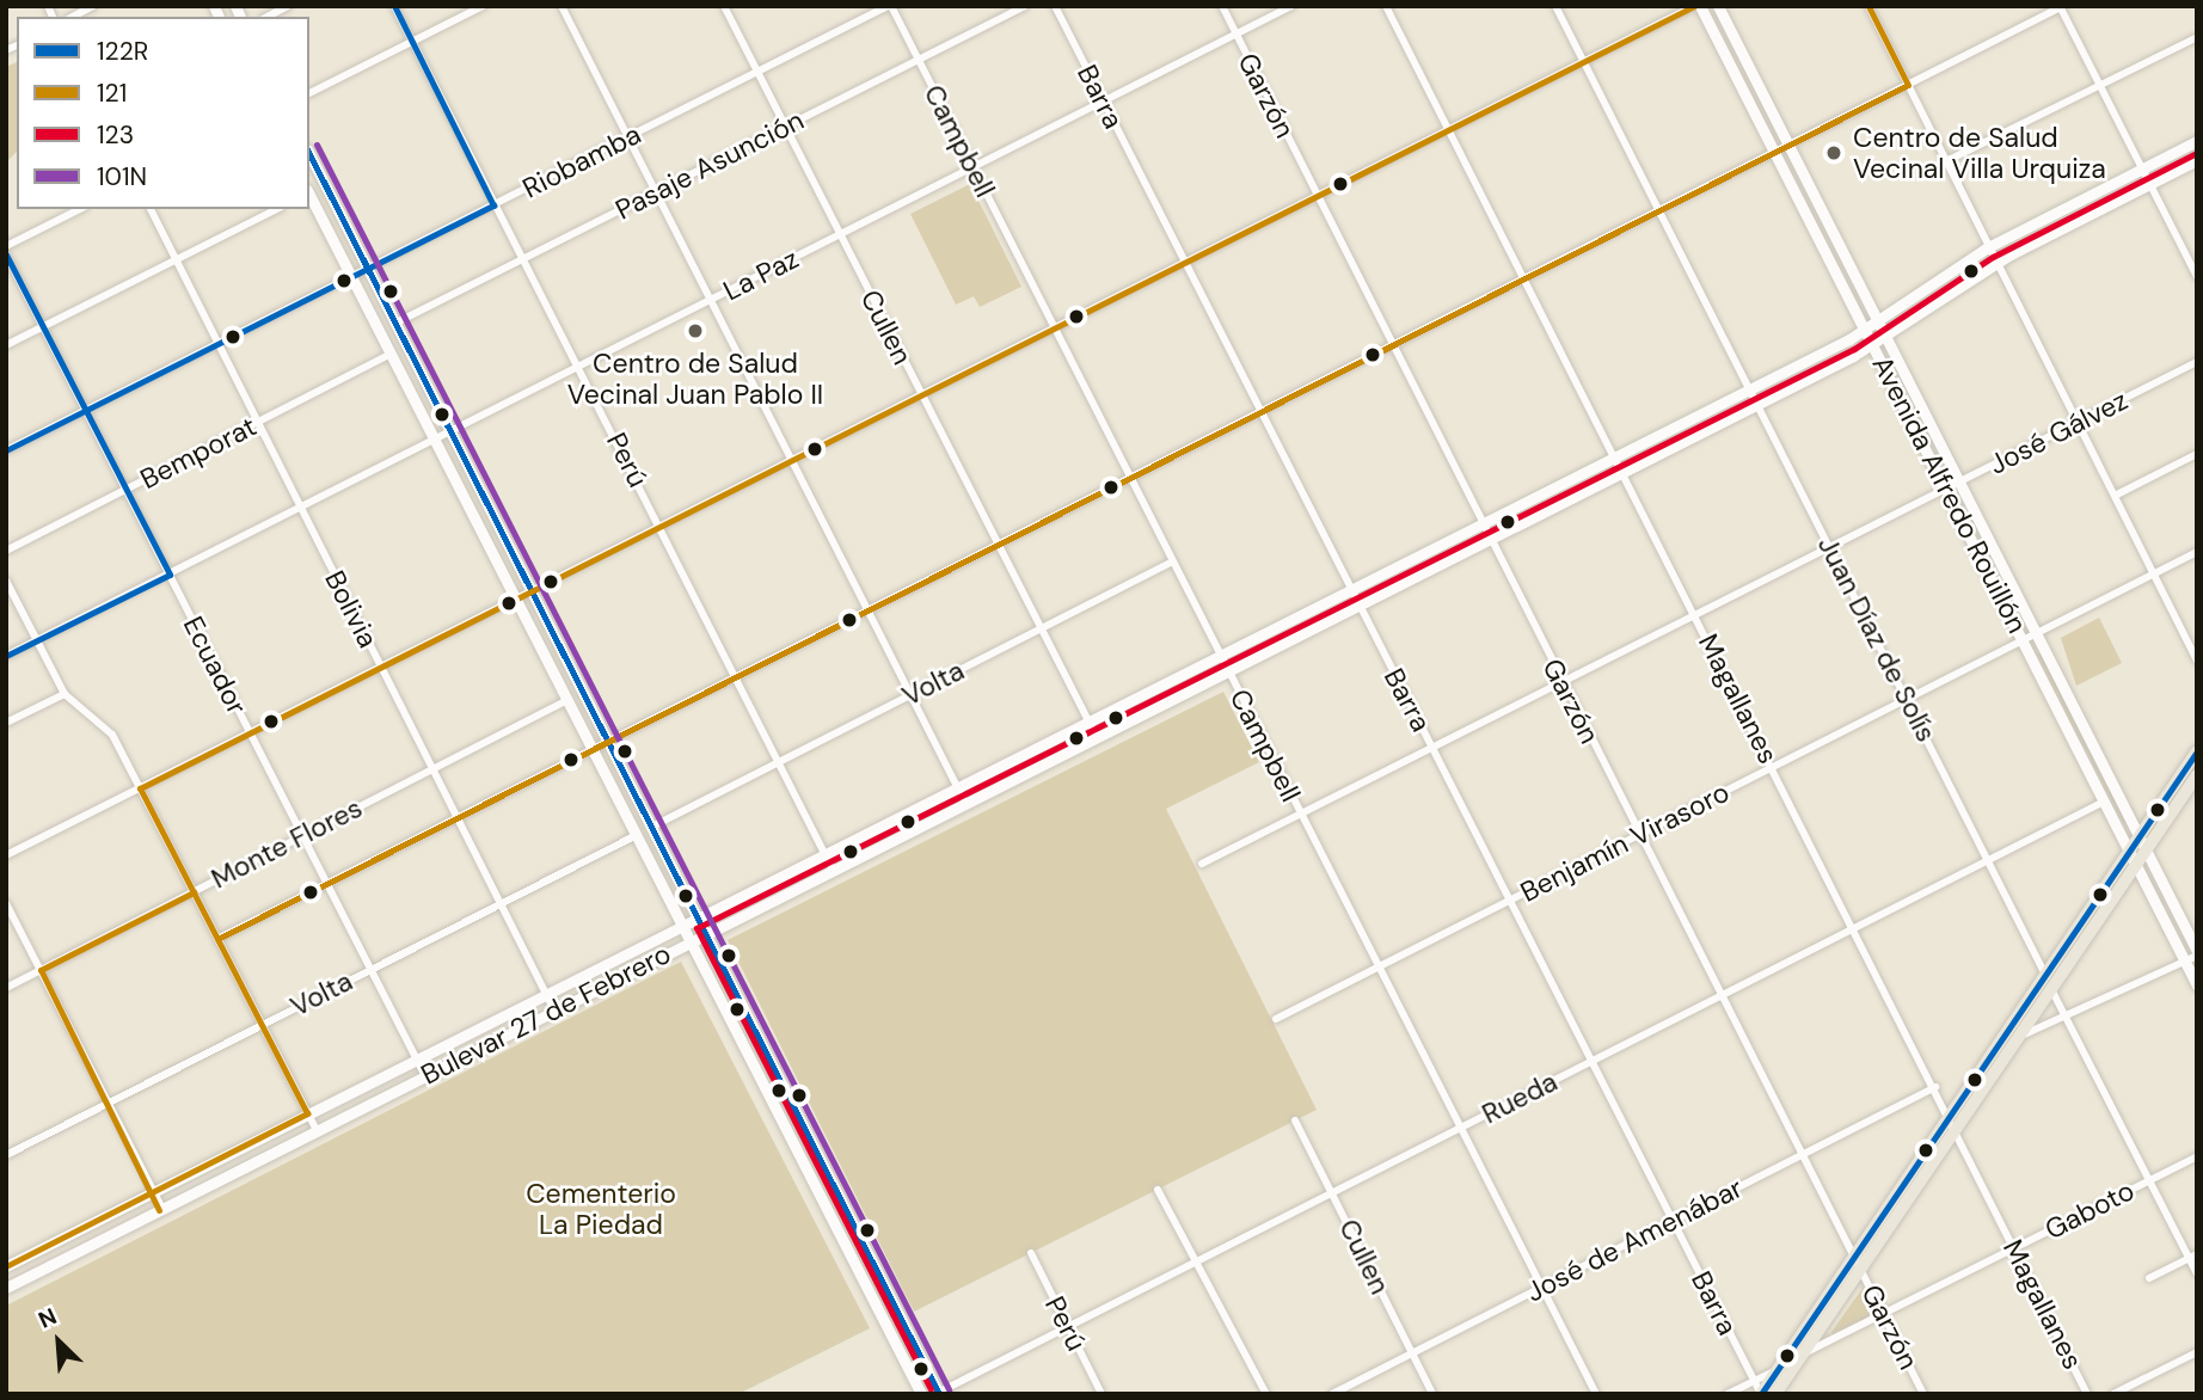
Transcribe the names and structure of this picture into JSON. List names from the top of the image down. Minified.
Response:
{"streets":{"main road":["Avenida Alfredo Rouillón","Bulevar 27 de Febrero"],"street":["Garzón","Barra","Campbell","Riobamba","Pasaje Asunción","La Paz","Cullen","José Gálvez","Bemporat","Perú","Bolivia","Juan Díaz de Solís","Ecuador","Volta","Magallanes","Benjamín Virasoro","Monte Flores","Rueda","Gaboto","José de Amenábar"]},"crossings":[["Garzón","La Paz"],["Garzón","José Gálvez"],["Garzón","Benjamín Virasoro"],["Garzón","Bulevar 27 de Febrero"],["Garzón","Rueda"],["Garzón","Gaboto"],["Garzón","José de Amenábar"],["Barra","La Paz"],["Barra","José Gálvez"],["Barra","Benjamín Virasoro"],["Barra","Bulevar 27 de Febrero"],["Barra","Rueda"],["Barra","José de Amenábar"],["Campbell","Riobamba"],["Campbell","Pasaje Asunción"],["Campbell","La Paz"],["Campbell","José Gálvez"],["Campbell","Volta"],["Campbell","Benjamín Virasoro"],["Campbell","Bulevar 27 de Febrero"],["Campbell","Rueda"],["Campbell","José de Amenábar"],["Riobamba","Cullen"],["Riobamba","Perú"],["Riobamba","Bolivia"],["Riobamba","Ecuador"],["Pasaje Asunción","Cullen"],["Pasaje Asunción","Perú"],["La Paz","Cullen"],["La Paz","Perú"],["La Paz","Bolivia"],["La Paz","Ecuador"],["Cullen","Volta"],["Cullen","Bulevar 27 de Febrero"],["Cullen","Rueda"],["Cullen","José de Amenábar"],["José Gálvez","Avenida Alfredo Rouillón"],["José Gálvez","Juan Díaz de Solís"],["José Gálvez","Magallanes"],["Bemporat","Bolivia"],["Bemporat","Ecuador"],["Perú","Volta"],["Perú","Bulevar 27 de Febrero"],["Perú","Rueda"],["Avenida Alfredo Rouillón","Benjamín Virasoro"],["Avenida Alfredo Rouillón","Bulevar 27 de Febrero"],["Avenida Alfredo Rouillón","Rueda"],["Bolivia","Volta"],["Bolivia","Monte Flores"],["Bolivia","Bulevar 27 de Febrero"],["Juan Díaz de Solís","Benjamín Virasoro"],["Juan Díaz de Solís","Bulevar 27 de Febrero"],["Juan Díaz de Solís","Rueda"],["Juan Díaz de Solís","Gaboto"],["Ecuador","Volta"],["Ecuador","Monte Flores"],["Ecuador","Bulevar 27 de Febrero"],["Magallanes","Benjamín Virasoro"],["Magallanes","Bulevar 27 de Febrero"],["Magallanes","Rueda"],["Magallanes","Gaboto"],["Magallanes","José de Amenábar"]],"parks":["Cementerio La Piedad"],"places":["Centro de Salud Vecinal Villa Urquiza","Centro de Salud Vecinal Juan Pablo II"],"lines":["transit line 122R","transit line 121","transit line 101N","transit line 123"],"legend":["122R","121","123","101N"],"north":"top left"}
